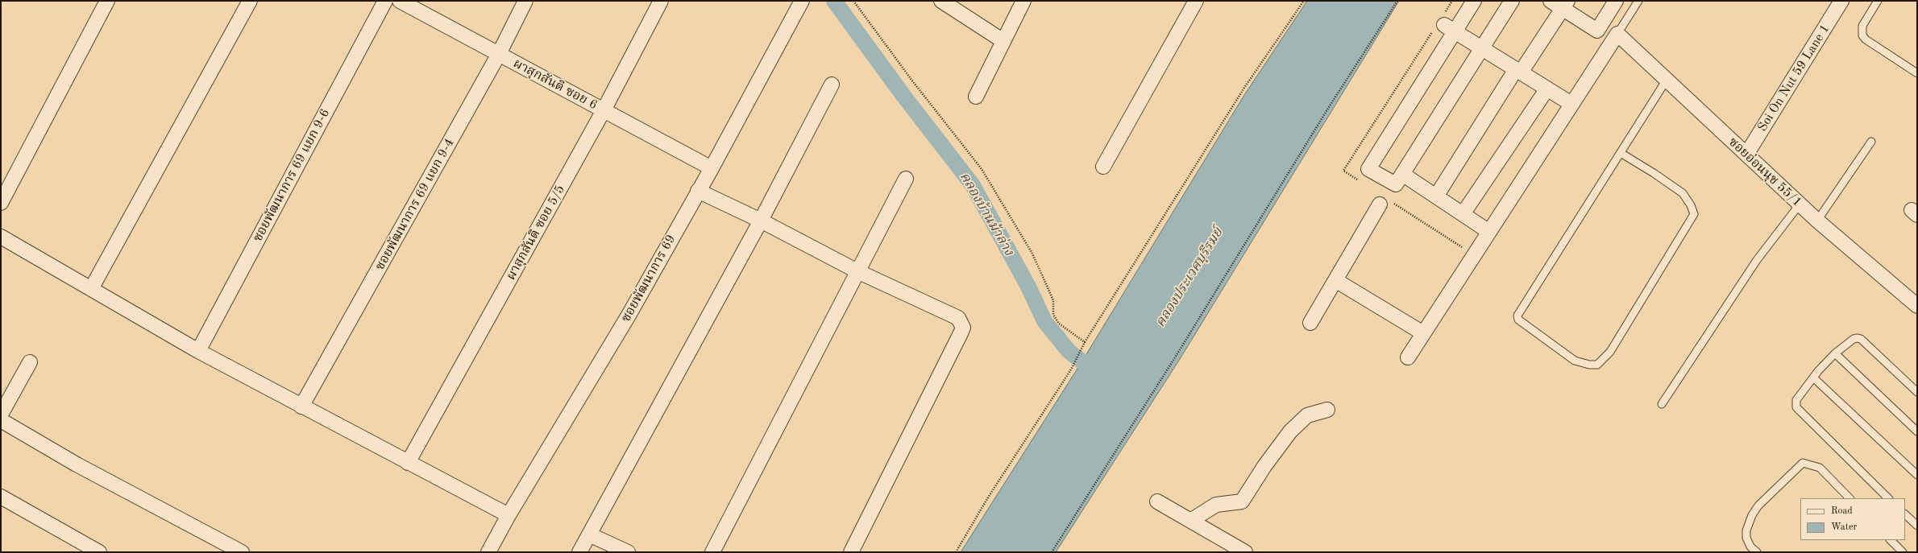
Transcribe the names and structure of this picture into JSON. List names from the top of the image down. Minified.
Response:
{"streets":{"street":["Soi On Nut 59 Lane 1","ผาสุกสันติ ซอย 6","ซอยอ่อนนุช 55/1","ซอยพัฒนาการ 69 แยก 9-6","ซอยพัฒนาการ 69 แยก 9-4","ผาสุกสันติ ซอย 5/5","ซอยพัฒนาการ 69"]},"crossings":[["Soi On Nut 59 Lane 1","ซอยอ่อนนุช 55/1"],["ผาสุกสันติ ซอย 6","ซอยพัฒนาการ 69 แยก 9-4"],["ผาสุกสันติ ซอย 6","ผาสุกสันติ ซอย 5/5"],["ผาสุกสันติ ซอย 6","ซอยพัฒนาการ 69"]],"water":["คลองบ้านม้าล่าง","คลองประเวศบุรีรมย์"],"legend":["Road","Water"]}
